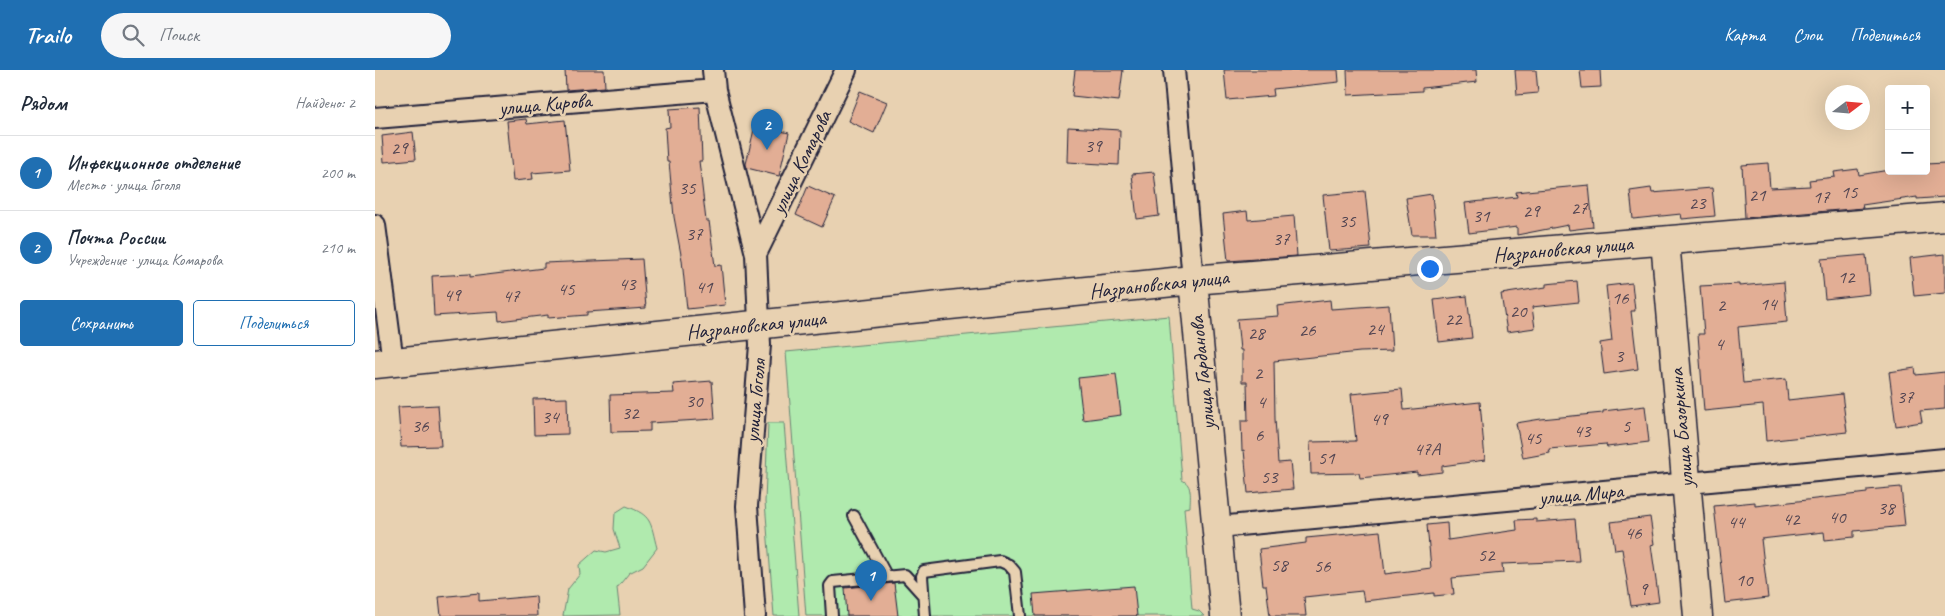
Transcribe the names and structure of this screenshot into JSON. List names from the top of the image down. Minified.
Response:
{"streets":{"street":["улица Кирова","улица Комарова","Назрановская улица","улица Гарданова","улица Гоголя","улица Базоркина","улица Мира"]},"crossings":[["улица Кирова","улица Гоголя"],["улица Комарова","улица Гоголя"],["Назрановская улица","улица Гарданова"],["Назрановская улица","улица Гоголя"],["Назрановская улица","улица Базоркина"],["улица Гарданова","улица Мира"],["улица Базоркина","улица Мира"]],"house_numbers":["39","29","35","15","21","17","23","27","29","31","35","37","37","12","43","41","45","49","47","16","14","2","20","22","24","26","28","4","3","2","37","30","4","32","34","49","36","5","43","6","45","47А","51","53","38","40","42","44","46","52","58","56","10","9"],"north":"right","page":{"header":"Trailo","search":"Поиск","nav":["Карта","Слои","Поделиться"],"heading":["Рядом","Найдено: 2"],"map_buttons":["+","−"],"pins":["2","1"],"list":[{"mark":"1","name":"Инфекционное отделение","note":"Место · улица Гоголя","value":"200 m"},{"mark":"2","name":"Почта России","note":"Учреждение · улица Комарова","value":"210 m"}],"buttons":["Сохранить","Поделиться"]}}
